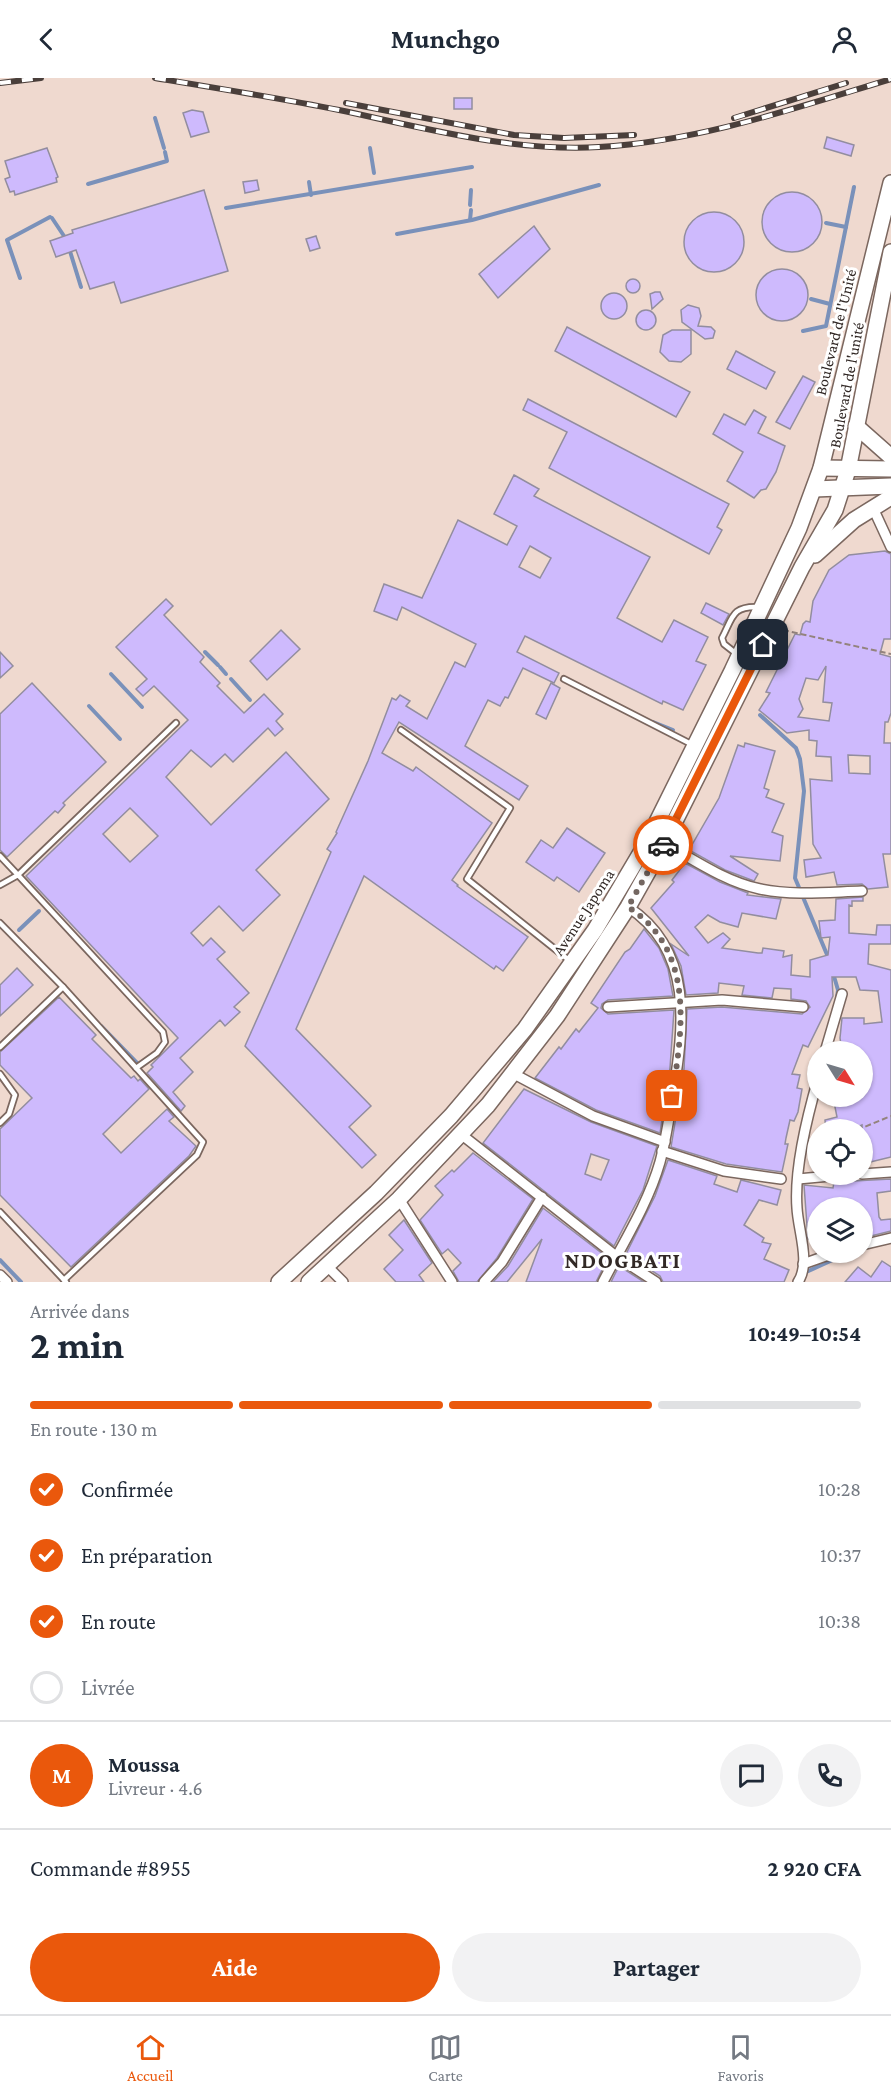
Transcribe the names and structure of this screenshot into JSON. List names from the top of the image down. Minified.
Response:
{"streets":{"main road":["Boulevard de l'Unité","Boulevard de l'unité","Avenue Japoma"]},"crossings":[["Boulevard de l'Unité","Avenue Japoma"],["Boulevard de l'unité","Avenue Japoma"]],"districts":["NDOGBATI"],"north":"bottom right","page":{"header":"Munchgo","heading":["2 min","Arrivée dans","10:49–10:54"],"panel":["Moussa","Livreur · 4.6","Commande #8955","2 920 CFA"],"bar":"En route · 130 m","list":[["Confirmée","10:28"],["En préparation","10:37"],["En route","10:38"],"Livrée"],"round":"M","buttons":["Aide","Partager"],"tabs":["Accueil","Carte","Favoris"]}}
